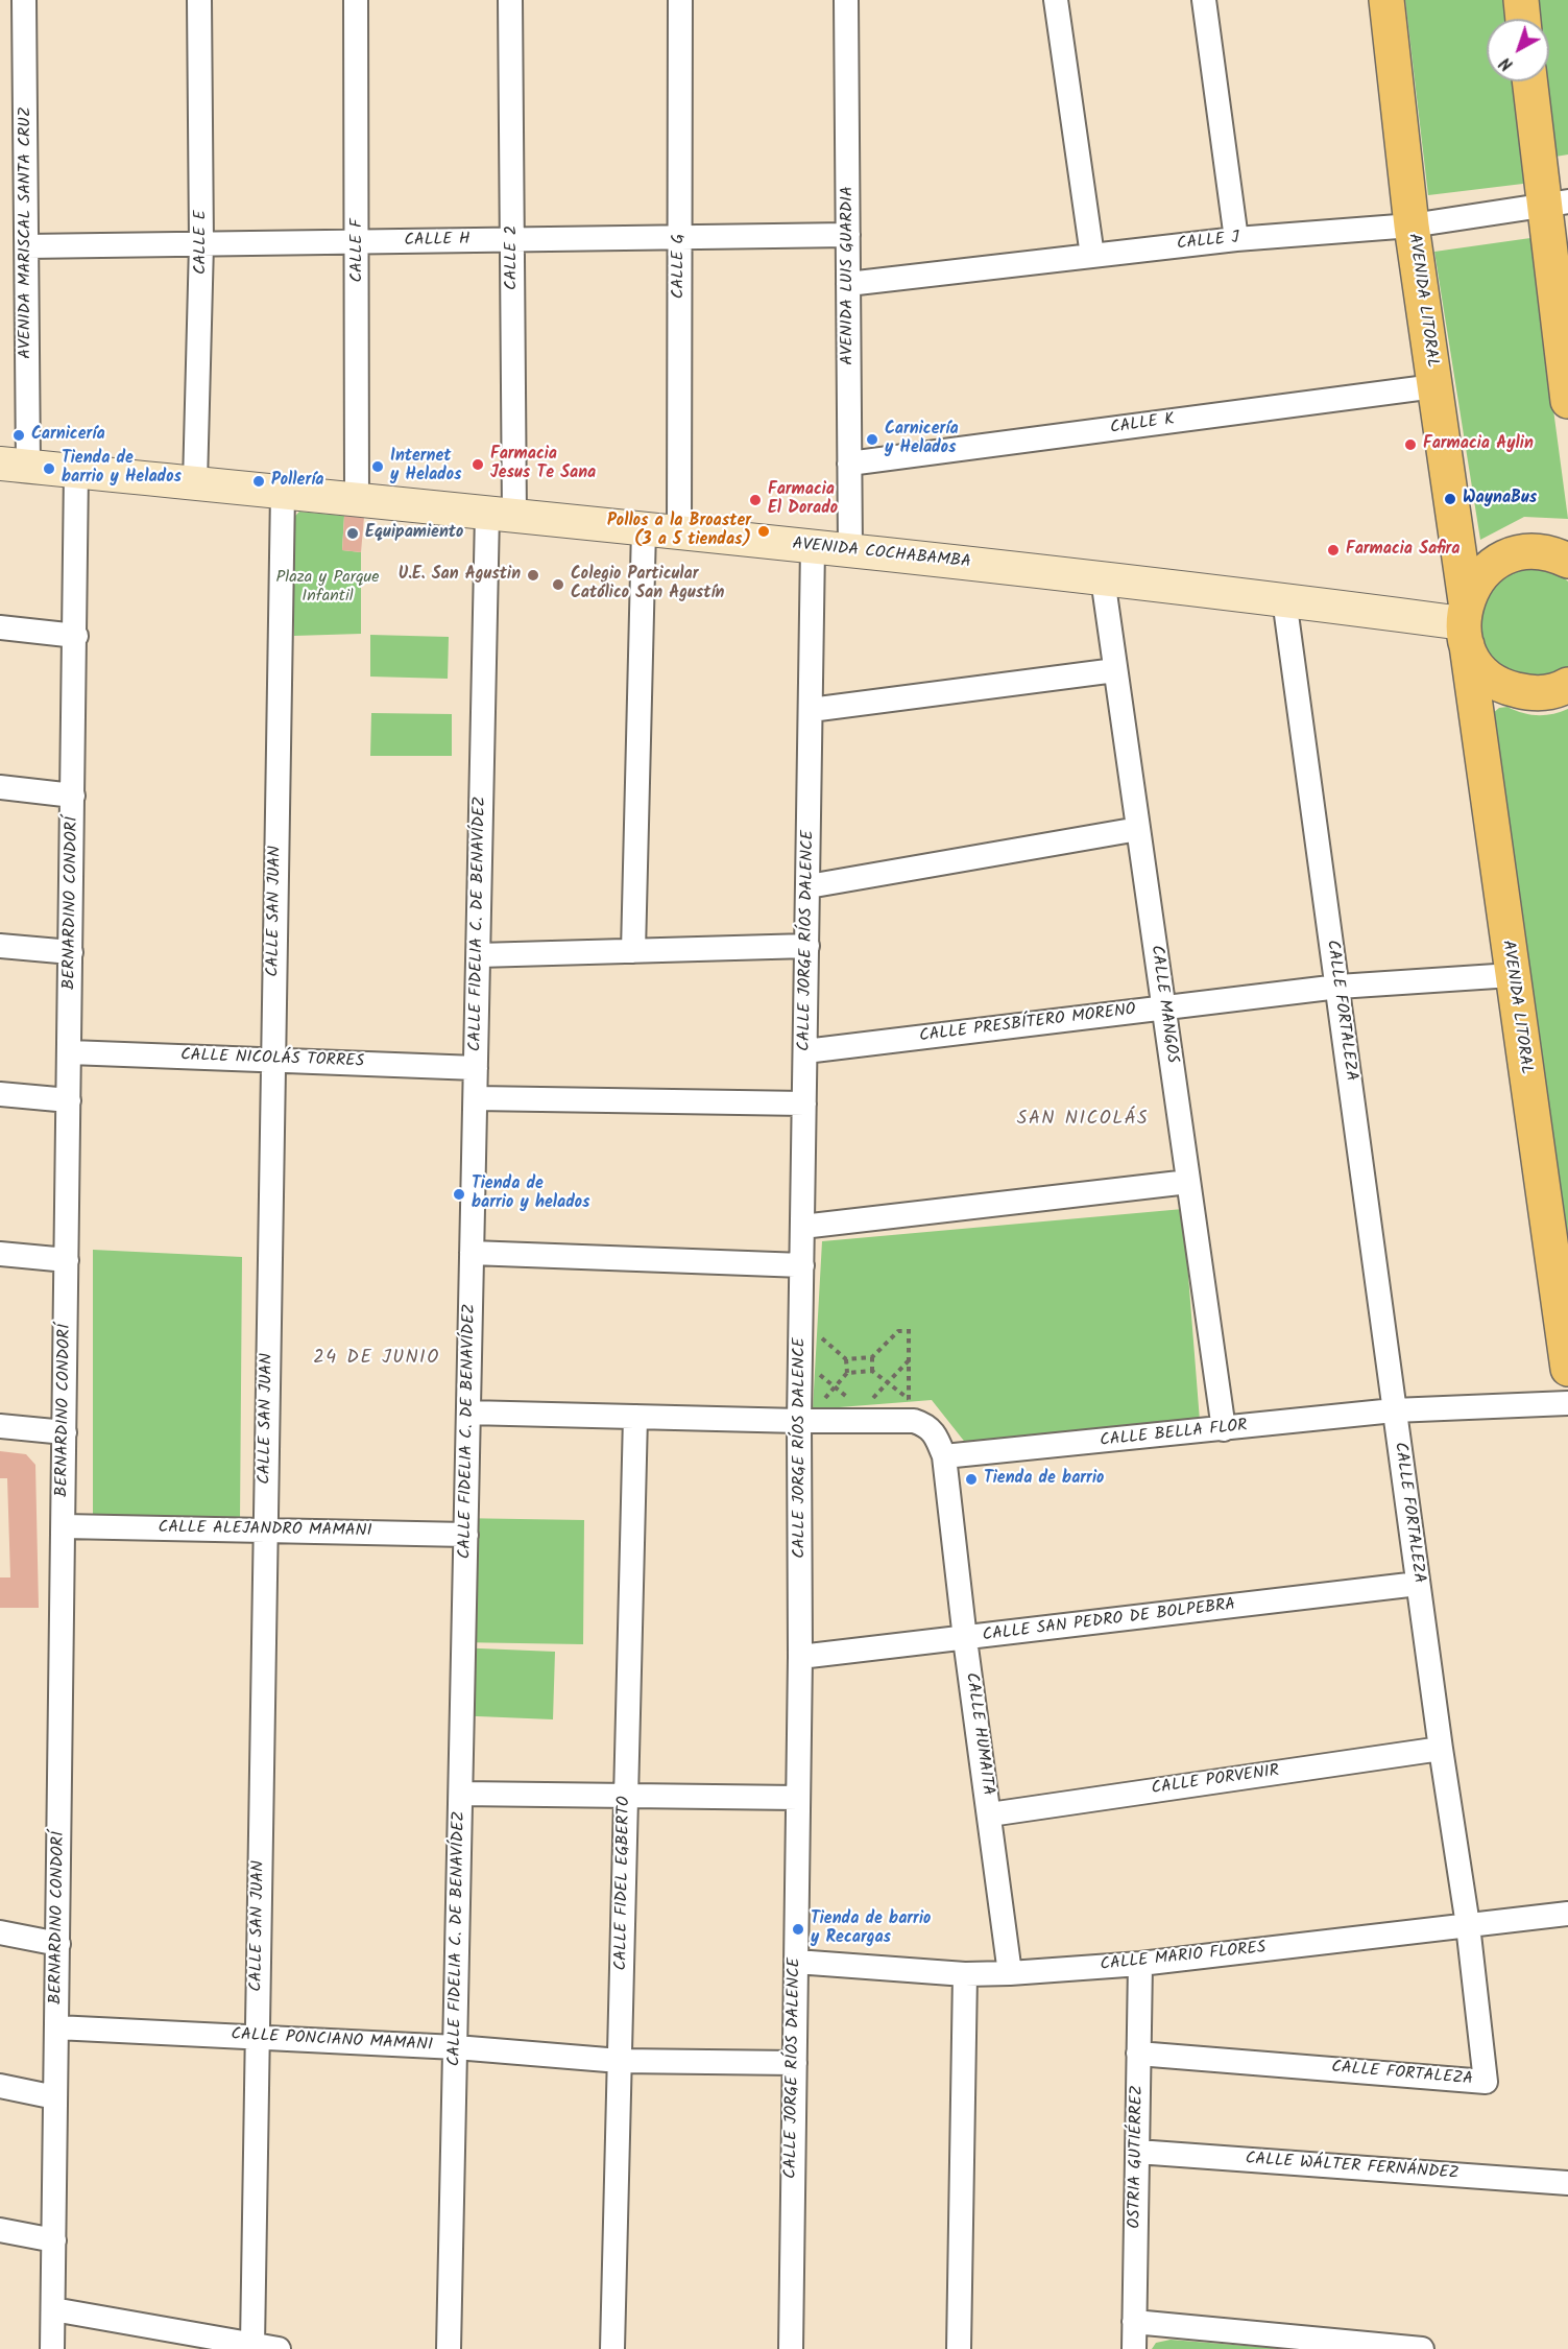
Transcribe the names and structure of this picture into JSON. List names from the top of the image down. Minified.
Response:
{"streets":{"main road":["AVENIDA LITORAL","AVENIDA COCHABAMBA"],"street":["AVENIDA MARISCAL SANTA CRUZ","CALLE H","CALLE E","CALLE J","CALLE F","CALLE 2","CALLE G","AVENIDA LUIS GUARDIA","CALLE K","BERNARDINO CONDORÍ","CALLE SAN JUAN","CALLE FIDELIA C. DE BENAVÍDEZ","CALLE JORGE RÍOS DALENCE","CALLE MANGOS","CALLE FORTALEZA","CALLE PRESBÍTERO MORENO","CALLE NICOLÁS TORRES","CALLE BELLA FLOR","CALLE ALEJANDRO MAMANI","CALLE SAN PEDRO DE BOLPEBRA","CALLE HUMAITA","CALLE PORVENIR","CALLE FIDEL EGBERTO","CALLE MARIO FLORES","CALLE PONCIANO MAMANI","OSTRIA GUTIÉRREZ","CALLE WÁLTER FERNÁNDEZ"]},"crossings":[["AVENIDA MARISCAL SANTA CRUZ","CALLE H"],["AVENIDA MARISCAL SANTA CRUZ","AVENIDA COCHABAMBA"],["CALLE H","CALLE E"],["CALLE H","CALLE F"],["CALLE H","CALLE 2"],["CALLE H","CALLE G"],["CALLE H","AVENIDA LUIS GUARDIA"],["CALLE E","AVENIDA COCHABAMBA"],["CALLE J","AVENIDA LUIS GUARDIA"],["CALLE J","AVENIDA LITORAL"],["CALLE F","AVENIDA COCHABAMBA"],["CALLE 2","AVENIDA COCHABAMBA"],["CALLE 2","CALLE FIDELIA C. DE BENAVÍDEZ"],["CALLE G","AVENIDA COCHABAMBA"],["AVENIDA LUIS GUARDIA","CALLE K"],["AVENIDA LUIS GUARDIA","AVENIDA COCHABAMBA"],["AVENIDA LITORAL","CALLE K"],["AVENIDA LITORAL","AVENIDA COCHABAMBA"],["AVENIDA LITORAL","CALLE PRESBÍTERO MORENO"],["AVENIDA COCHABAMBA","BERNARDINO CONDORÍ"],["AVENIDA COCHABAMBA","CALLE SAN JUAN"],["AVENIDA COCHABAMBA","CALLE FIDELIA C. DE BENAVÍDEZ"],["AVENIDA COCHABAMBA","CALLE JORGE RÍOS DALENCE"],["AVENIDA COCHABAMBA","CALLE MANGOS"],["AVENIDA COCHABAMBA","CALLE FORTALEZA"],["BERNARDINO CONDORÍ","CALLE NICOLÁS TORRES"],["BERNARDINO CONDORÍ","CALLE ALEJANDRO MAMANI"],["BERNARDINO CONDORÍ","CALLE PONCIANO MAMANI"],["CALLE SAN JUAN","CALLE NICOLÁS TORRES"],["CALLE SAN JUAN","CALLE ALEJANDRO MAMANI"],["CALLE SAN JUAN","CALLE PONCIANO MAMANI"],["CALLE FIDELIA C. DE BENAVÍDEZ","CALLE NICOLÁS TORRES"],["CALLE FIDELIA C. DE BENAVÍDEZ","CALLE ALEJANDRO MAMANI"],["CALLE FIDELIA C. DE BENAVÍDEZ","CALLE PONCIANO MAMANI"],["CALLE JORGE RÍOS DALENCE","CALLE PRESBÍTERO MORENO"],["CALLE JORGE RÍOS DALENCE","CALLE SAN PEDRO DE BOLPEBRA"],["CALLE JORGE RÍOS DALENCE","CALLE MARIO FLORES"],["CALLE JORGE RÍOS DALENCE","CALLE PONCIANO MAMANI"],["CALLE MANGOS","CALLE PRESBÍTERO MORENO"],["CALLE MANGOS","CALLE BELLA FLOR"],["CALLE FORTALEZA","CALLE PRESBÍTERO MORENO"],["CALLE FORTALEZA","CALLE BELLA FLOR"],["CALLE FORTALEZA","CALLE SAN PEDRO DE BOLPEBRA"],["CALLE FORTALEZA","CALLE PORVENIR"],["CALLE FORTALEZA","CALLE MARIO FLORES"],["CALLE FORTALEZA","OSTRIA GUTIÉRREZ"],["CALLE BELLA FLOR","CALLE HUMAITA"],["CALLE SAN PEDRO DE BOLPEBRA","CALLE HUMAITA"],["CALLE HUMAITA","CALLE PORVENIR"],["CALLE HUMAITA","CALLE MARIO FLORES"],["CALLE FIDEL EGBERTO","CALLE PONCIANO MAMANI"],["CALLE MARIO FLORES","OSTRIA GUTIÉRREZ"],["OSTRIA GUTIÉRREZ","CALLE WÁLTER FERNÁNDEZ"]],"districts":["SAN NICOLÁS","24 DE JUNIO"],"parks":["Plaza y Parque Infantil"],"places":["Carnicería","Carnicería y Helados","Farmacia Aylin","Farmacia Jesus Te Sana","Internet y Helados","Tienda de barrio y Helados","Pollería","WaynaBus","Farmacia El Dorado","Pollos a la Broaster (3 a 5 tiendas)","Equipamiento","Farmacia Safira","U.E. San Agustin","Colegio Particular Católico San Agustín","Tienda de barrio y helados","Tienda de barrio","Tienda de barrio y Recargas"],"north":"bottom left"}
